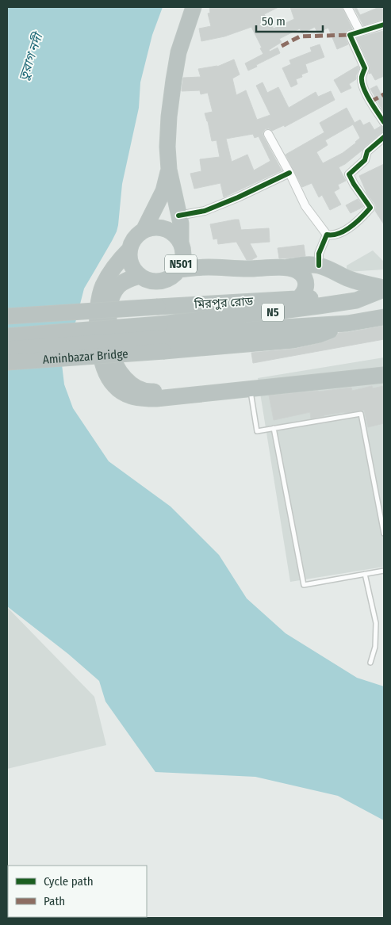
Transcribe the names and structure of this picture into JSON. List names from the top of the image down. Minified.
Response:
{"streets":{"highway":["N501","মিরপুর রোড","N5","Aminbazar Bridge"]},"crossings":[["N501","মিরপুর রোড"],["N501","N5"],["মিরপুর রোড","N5"],["N5","Aminbazar Bridge"]],"water":["তুরাগ নদী"],"legend":["Cycle path","Path"],"scale_bar":"50 m"}
